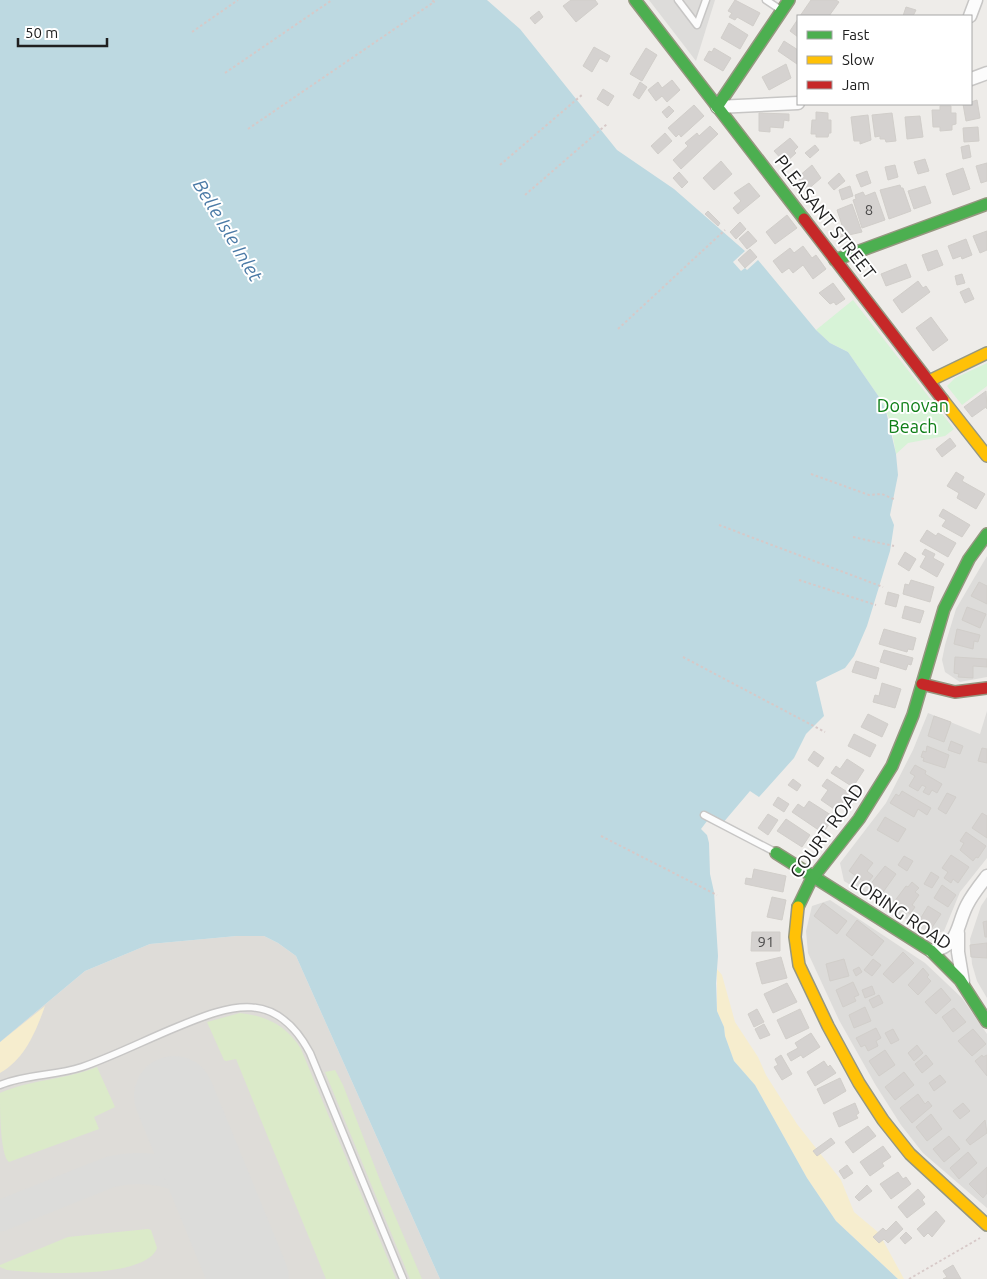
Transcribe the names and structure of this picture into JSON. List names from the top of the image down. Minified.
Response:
{"streets":{"street":["PLEASANT STREET","COURT ROAD","LORING ROAD"]},"crossings":[["COURT ROAD","LORING ROAD"]],"water":["Belle Isle Inlet"],"parks":["Donovan Beach"],"house_numbers":["8","91"],"legend":["Fast","Slow","Jam"],"scale_bar":"50 m"}
